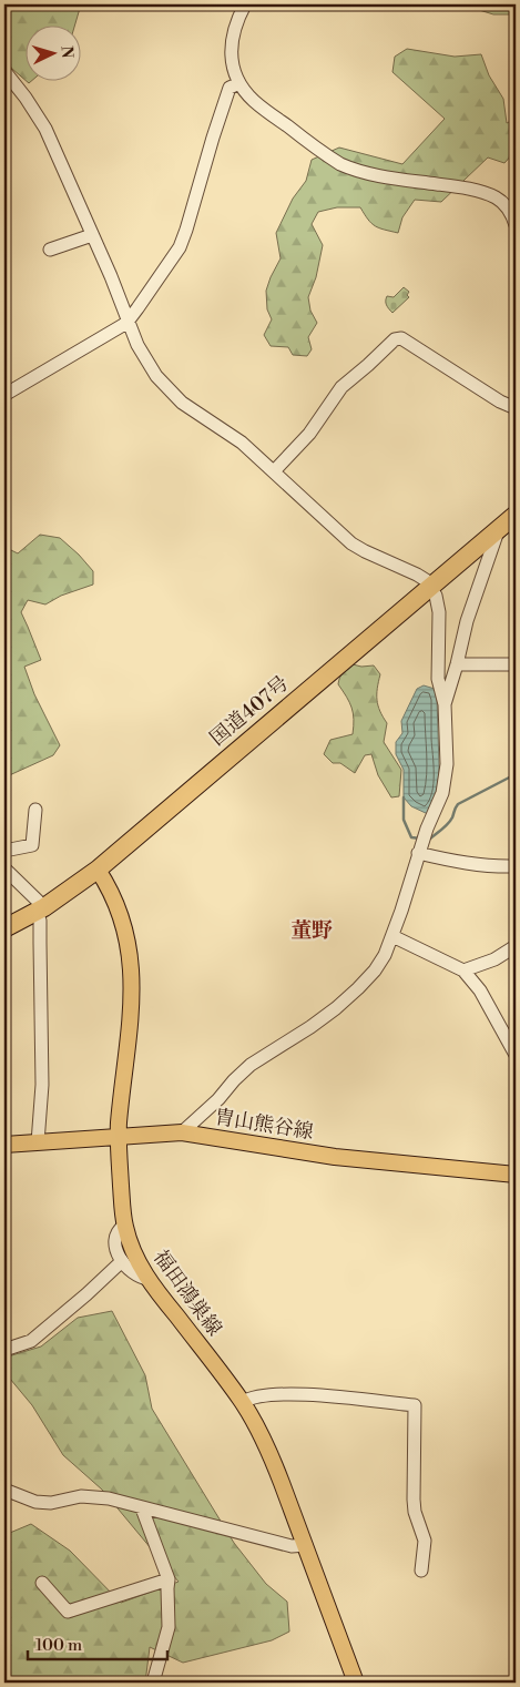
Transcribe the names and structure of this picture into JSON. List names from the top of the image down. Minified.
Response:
{"streets":{"highway":["国道407号"],"main road":["胄山熊谷線","福田鴻巣線"]},"crossings":[["国道407号","福田鴻巣線"],["胄山熊谷線","福田鴻巣線"]],"districts":["董野"],"scale_bar":"100 m","north":"right"}
